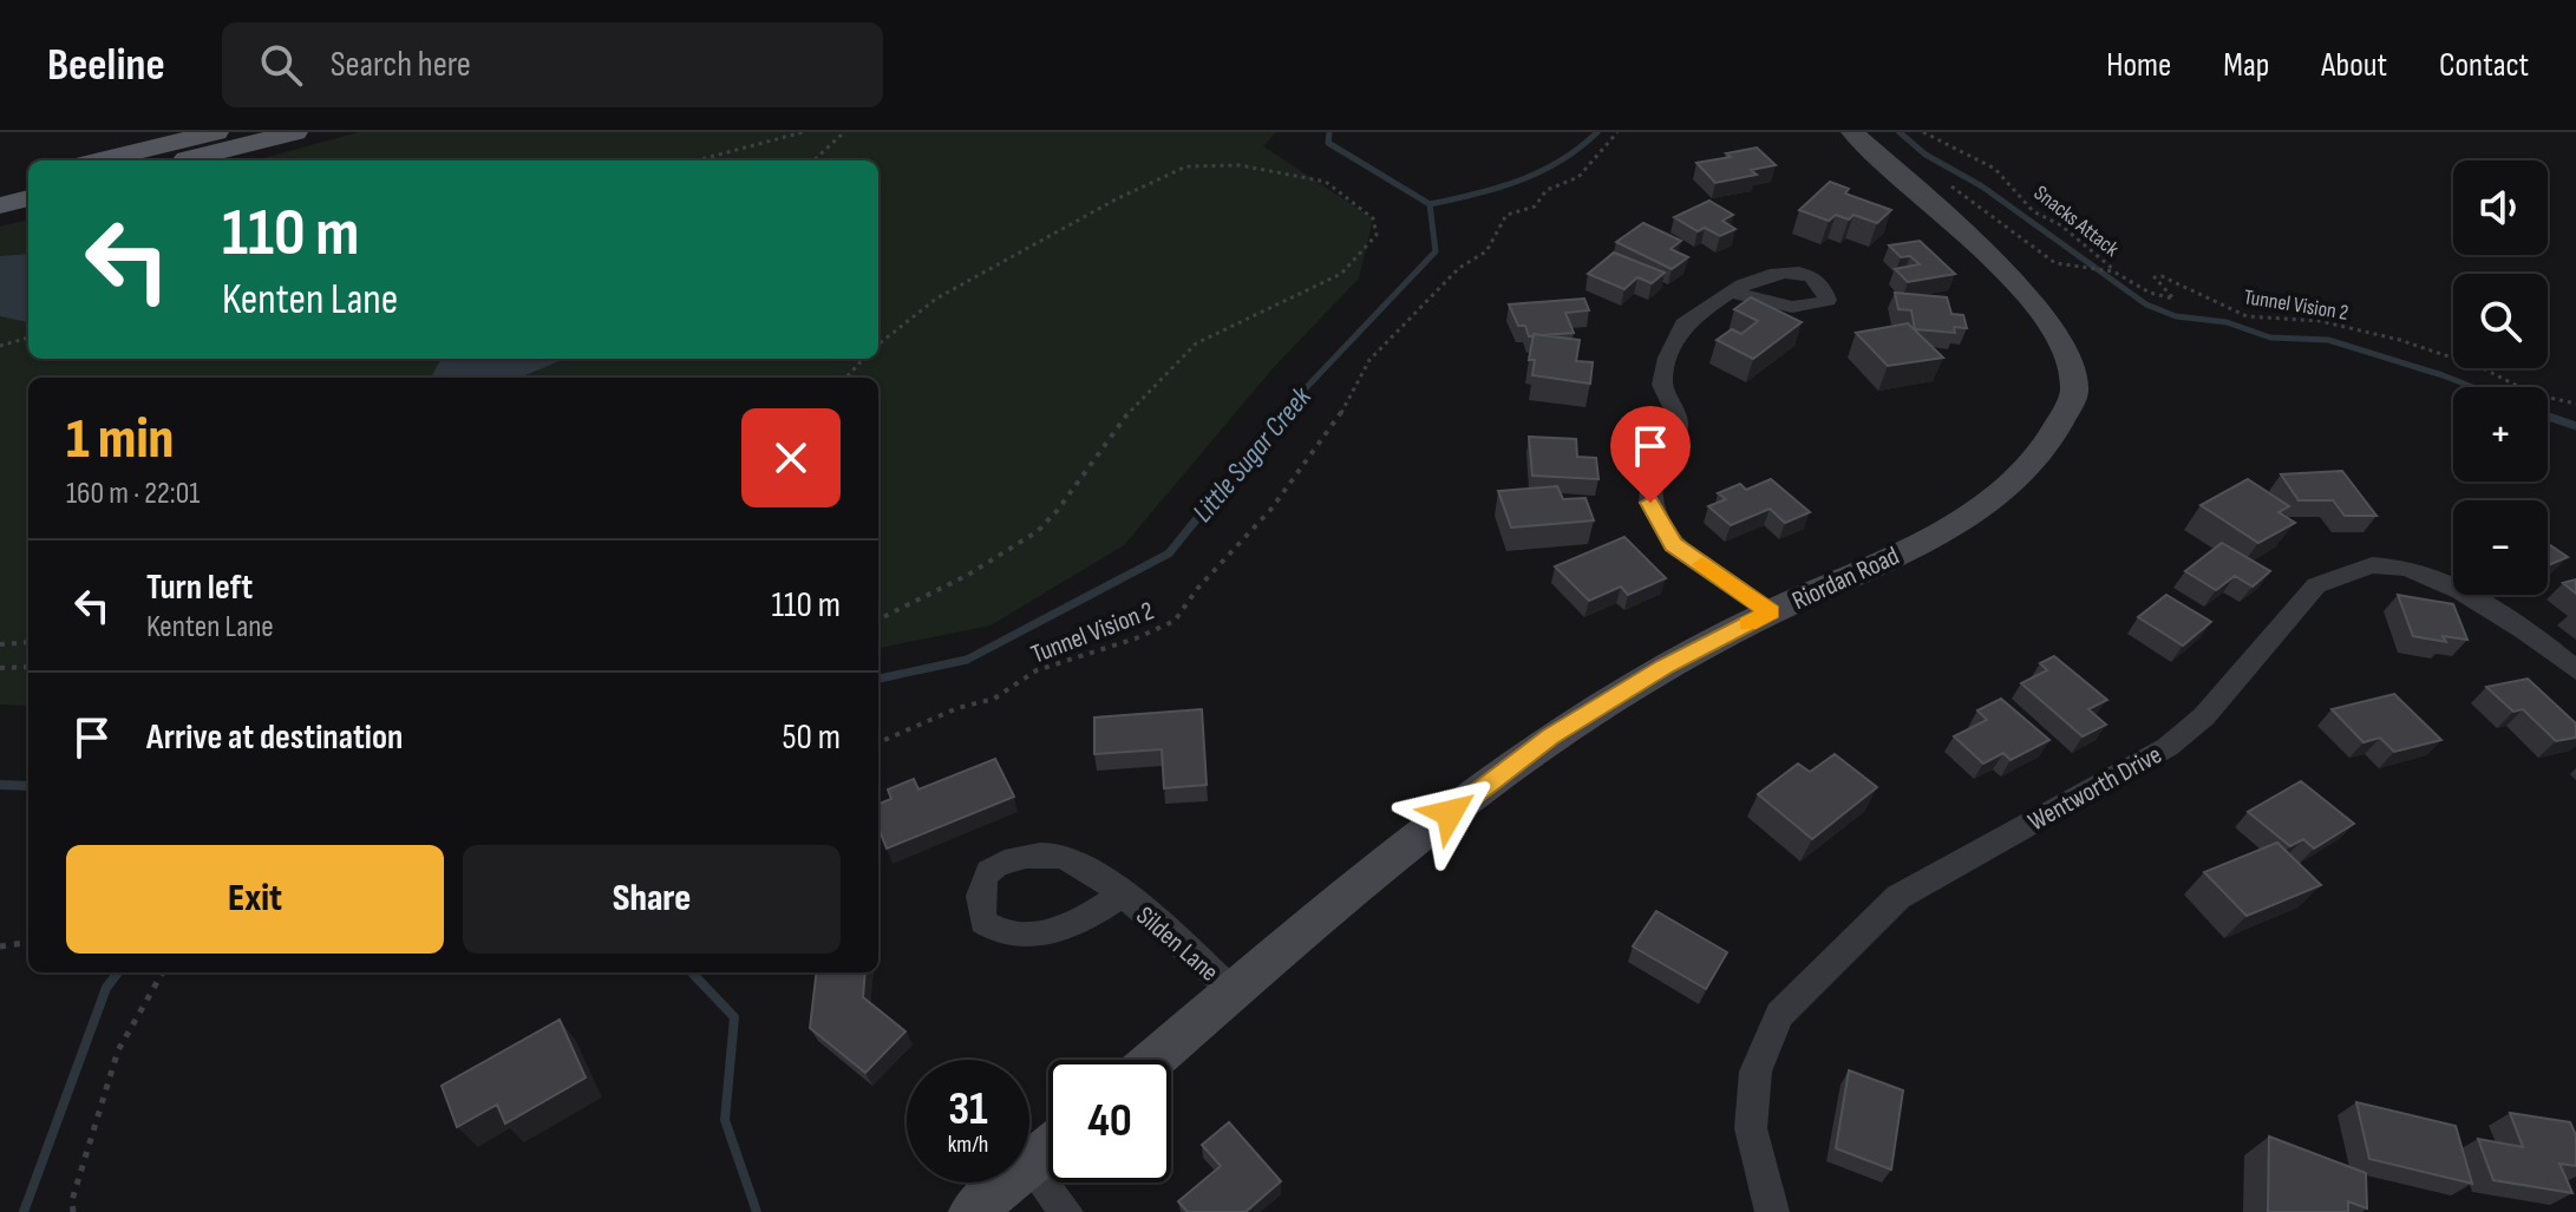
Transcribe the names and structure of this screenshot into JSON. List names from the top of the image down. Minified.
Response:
{"streets":{"street":["Riordan Road","Wentworth Drive","Silden Lane"],"path":["Snacks Attack","Tunnel Vision 2"]},"crossings":[["Snacks Attack","Tunnel Vision 2"],["Riordan Road","Silden Lane"]],"water":["Little Sugar Creek"],"page":{"header":"Beeline","search":"Search here","nav":["Home","Map","About","Contact"],"map_buttons":["+","−"],"turn":["110 m","Kenten Lane"],"heading":["1 min","160 m · 22:01"],"list":[{"name":"Turn left","note":"Kenten Lane","value":"110 m"},{"name":"Arrive at destination","value":"50 m"}],"buttons":["Exit","Share"],"speed":"31 km/h","limit":"40"}}
